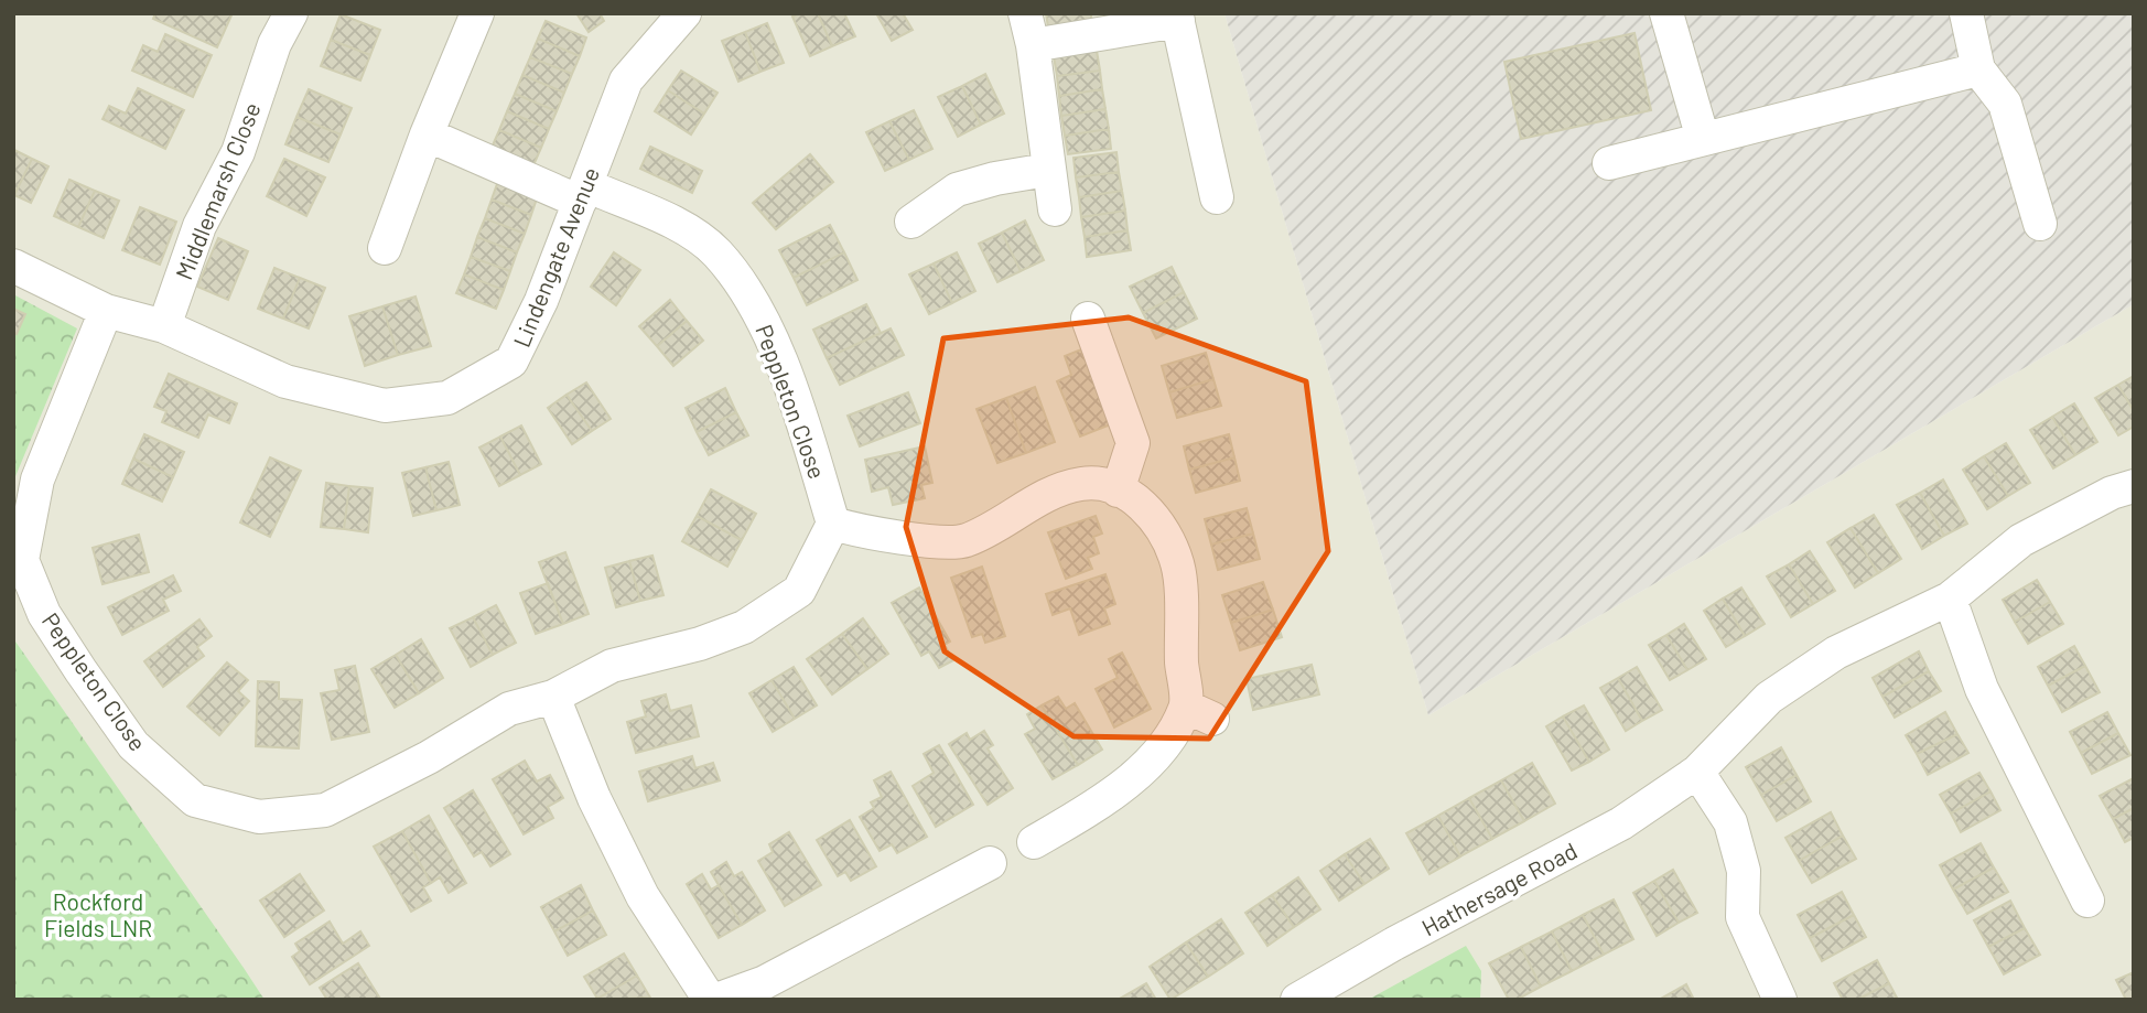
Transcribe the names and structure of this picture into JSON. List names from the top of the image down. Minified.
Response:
{"streets":{"street":["Middlemarsh Close","Lindengate Avenue","Peppleton Close","Hathersage Road"]},"crossings":[["Middlemarsh Close","Lindengate Avenue"],["Lindengate Avenue","Peppleton Close"]],"parks":["Rockford Fields LNR"]}
